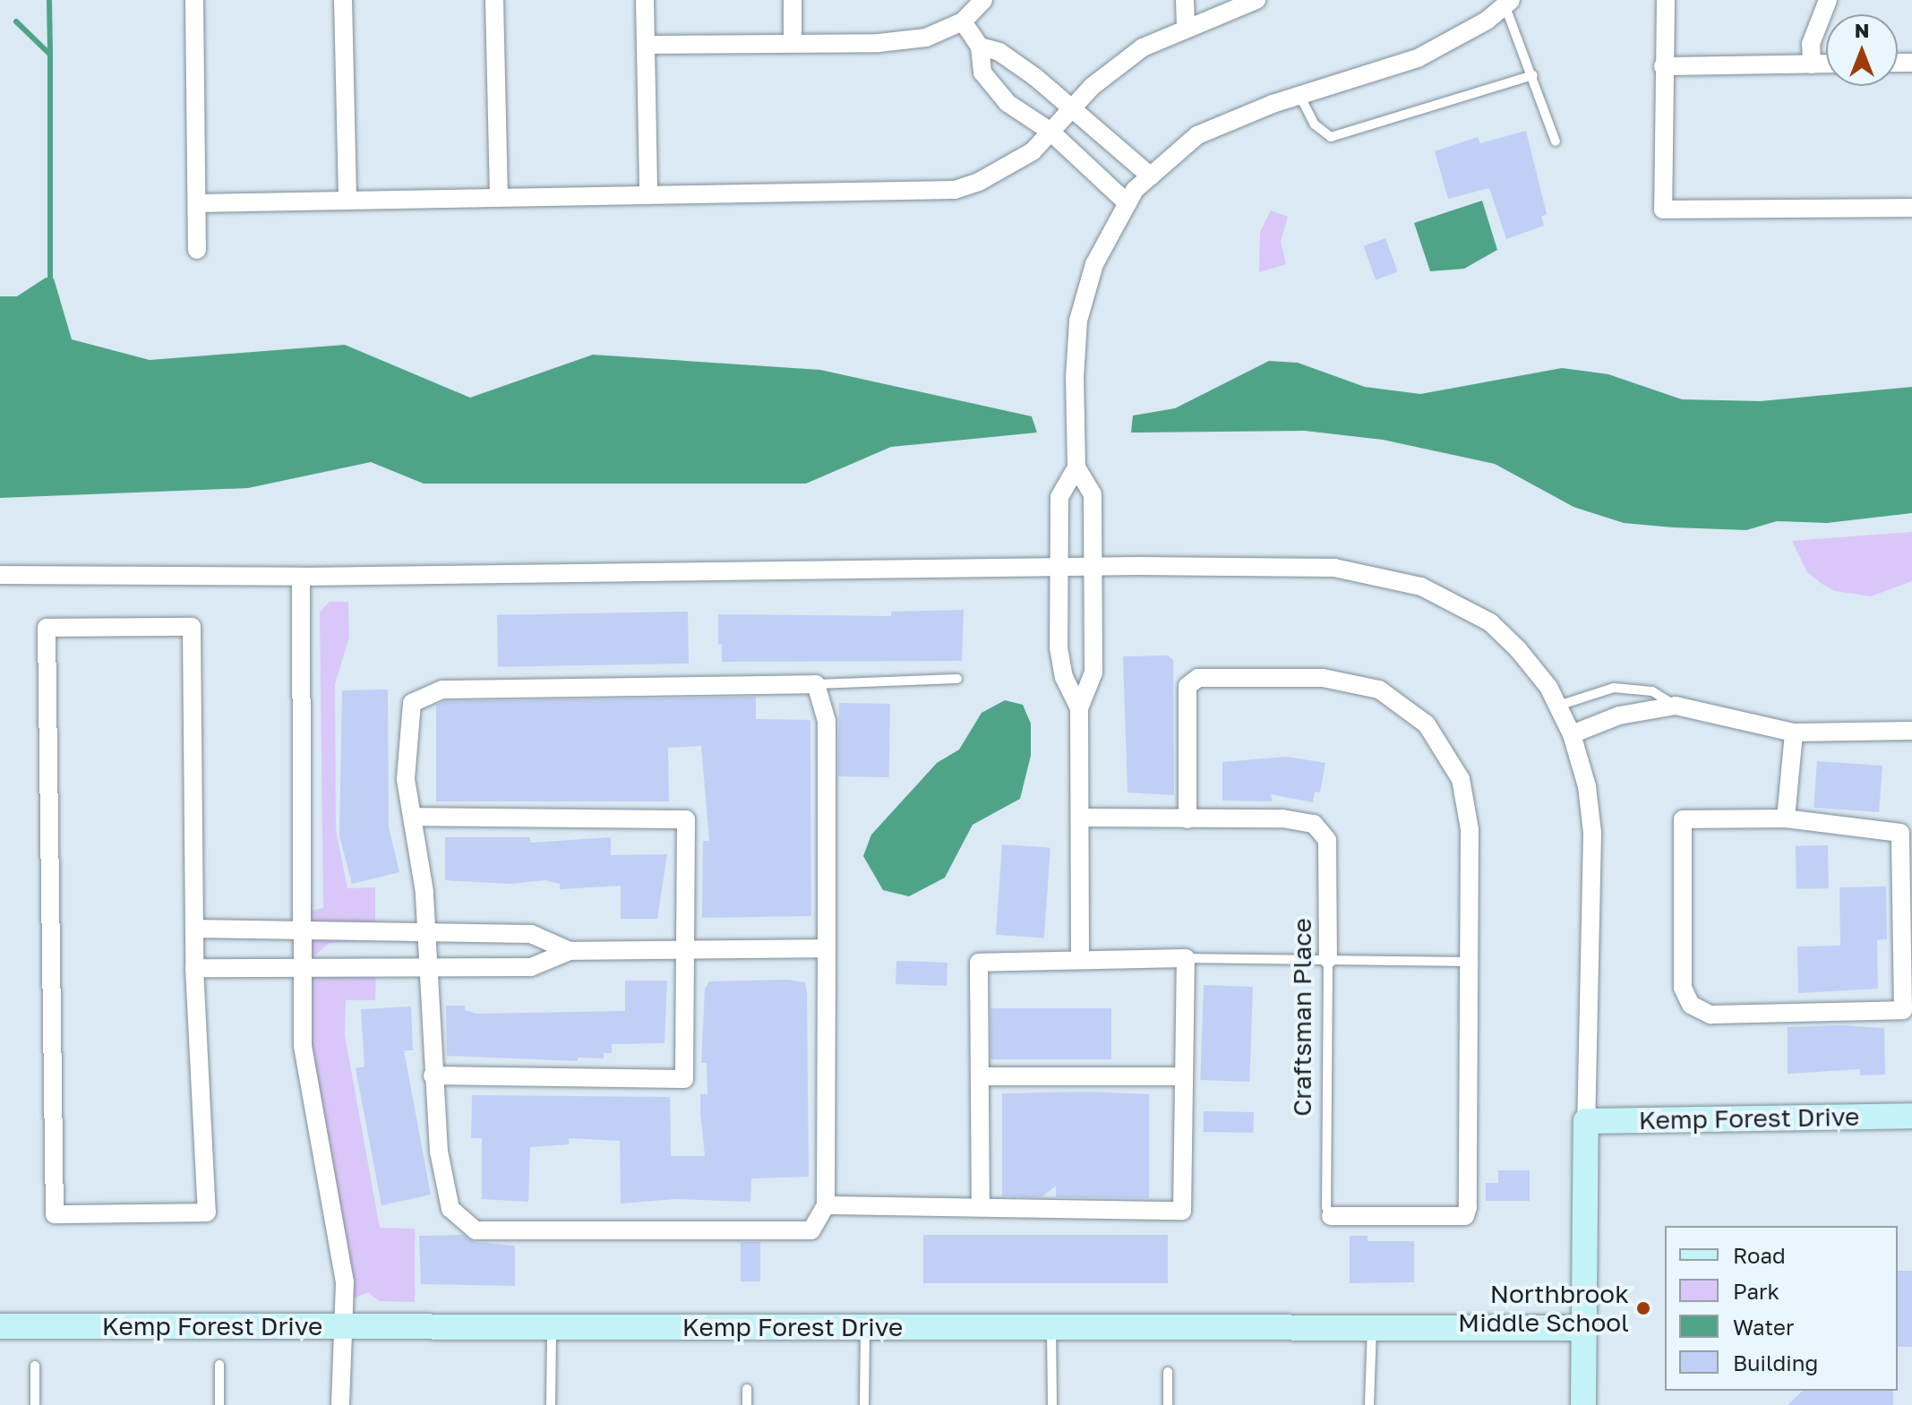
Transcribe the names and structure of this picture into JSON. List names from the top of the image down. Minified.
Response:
{"streets":{"street":["Craftsman Place","Kemp Forest Drive"]},"places":["Northbrook Middle School"],"legend":["Road","Park","Water","Building"],"north":"top"}
